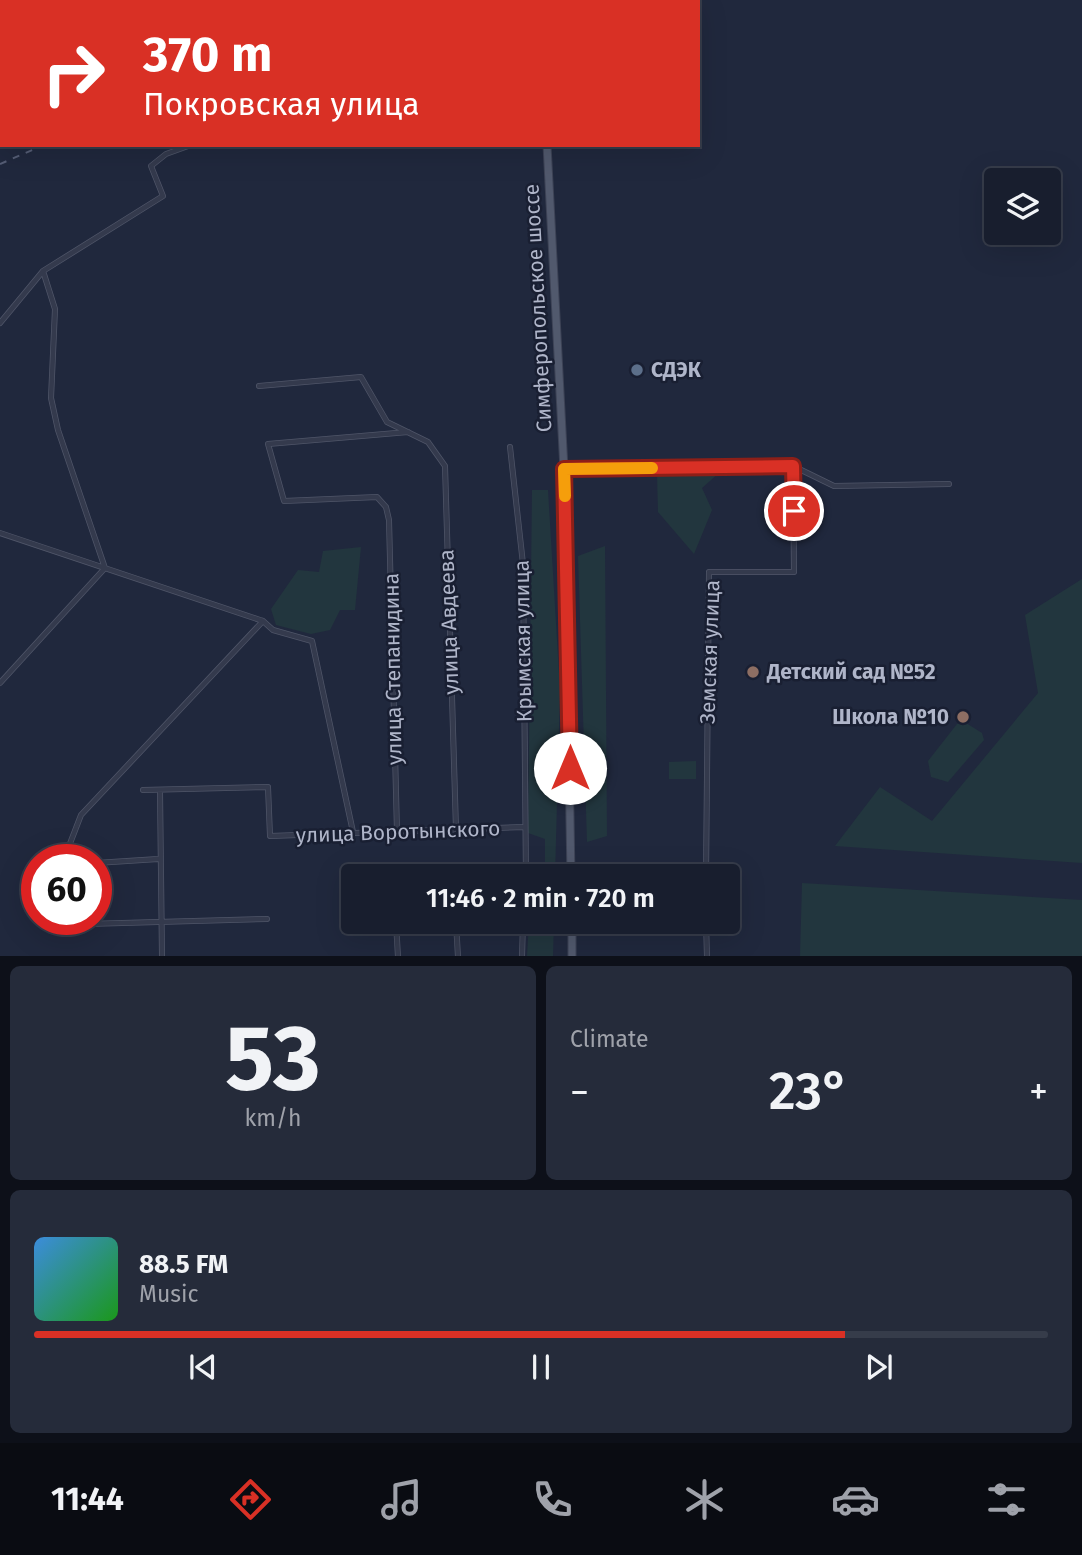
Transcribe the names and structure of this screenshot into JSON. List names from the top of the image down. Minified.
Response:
{"streets":{"main road":["Симферопольское шоссе"],"street":["улица Авдеева","Крымская улица","Земская улица","улица Степанидина","улица Воротынского"]},"crossings":[["улица Авдеева","улица Степанидина"],["улица Авдеева","улица Воротынского"],["Крымская улица","улица Воротынского"],["улица Степанидина","улица Воротынского"]],"places":["СДЭК","Детский сад №52","Школа №10"],"page":{"turn":["370 m","Покровская улица"],"limit":"60","trip":"11:46 · 2 min · 720 m","tile":[["53","km/h"],"Climate"],"heat":["−","23°","+"],"song":["88.5 FM","Music"],"tabs":"11:44"}}
